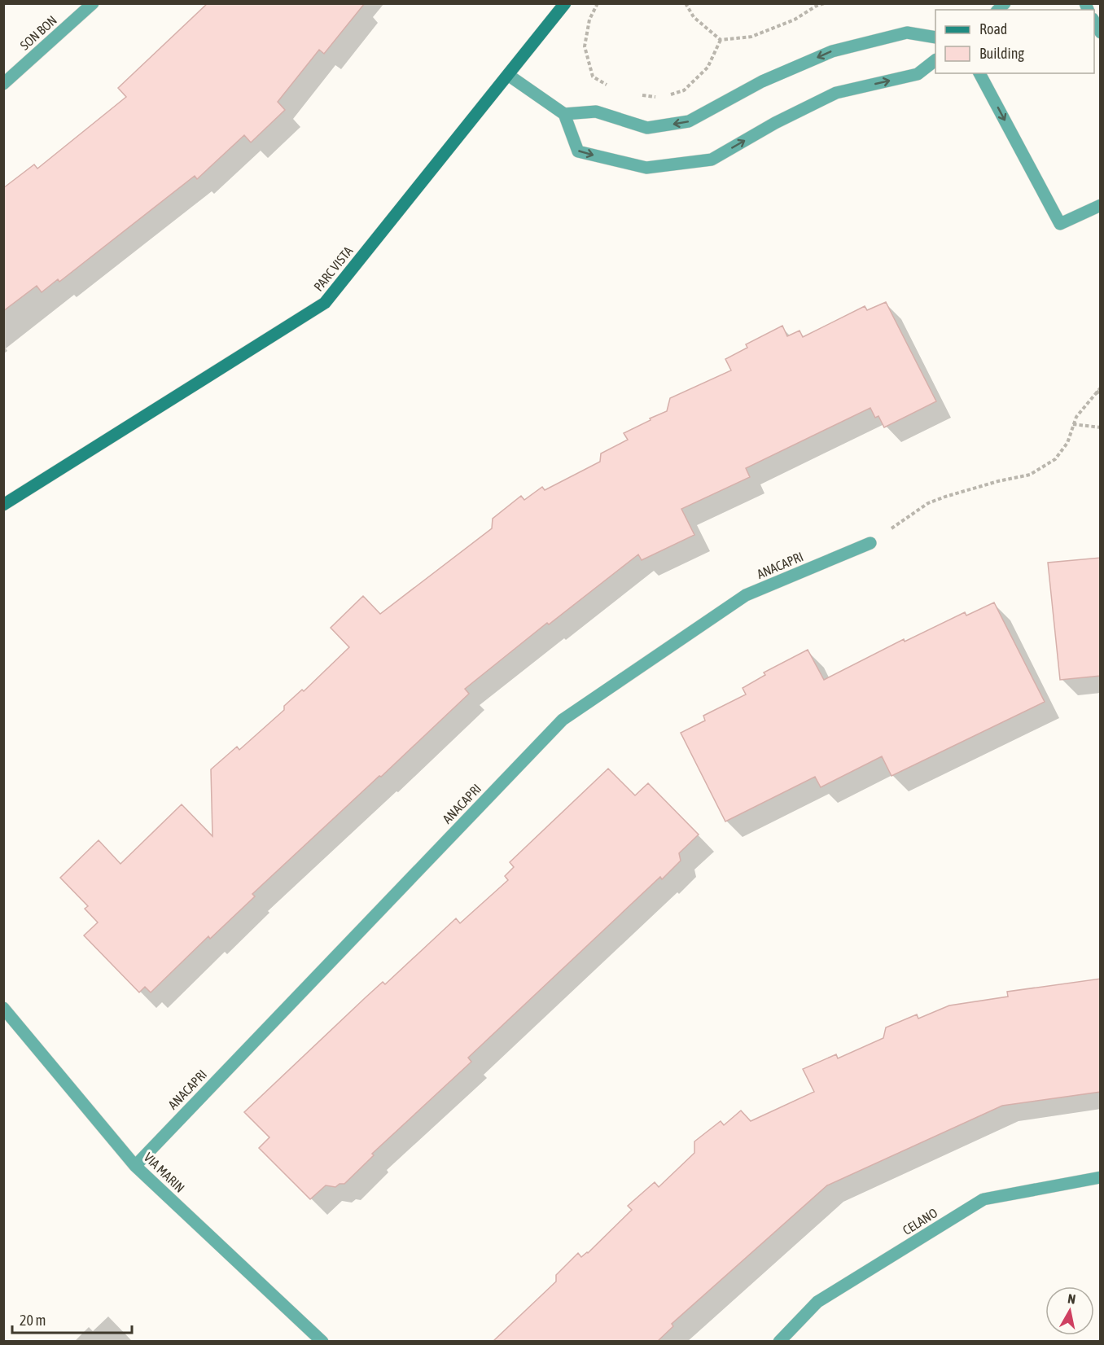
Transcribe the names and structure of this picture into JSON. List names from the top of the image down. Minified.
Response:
{"streets":{"street":["SON BON","PARC VISTA","ANACAPRI","VIA MARIN","CELANO"]},"crossings":[["ANACAPRI","VIA MARIN"]],"legend":["Road","Building"],"scale_bar":"20 m","north":"top"}
